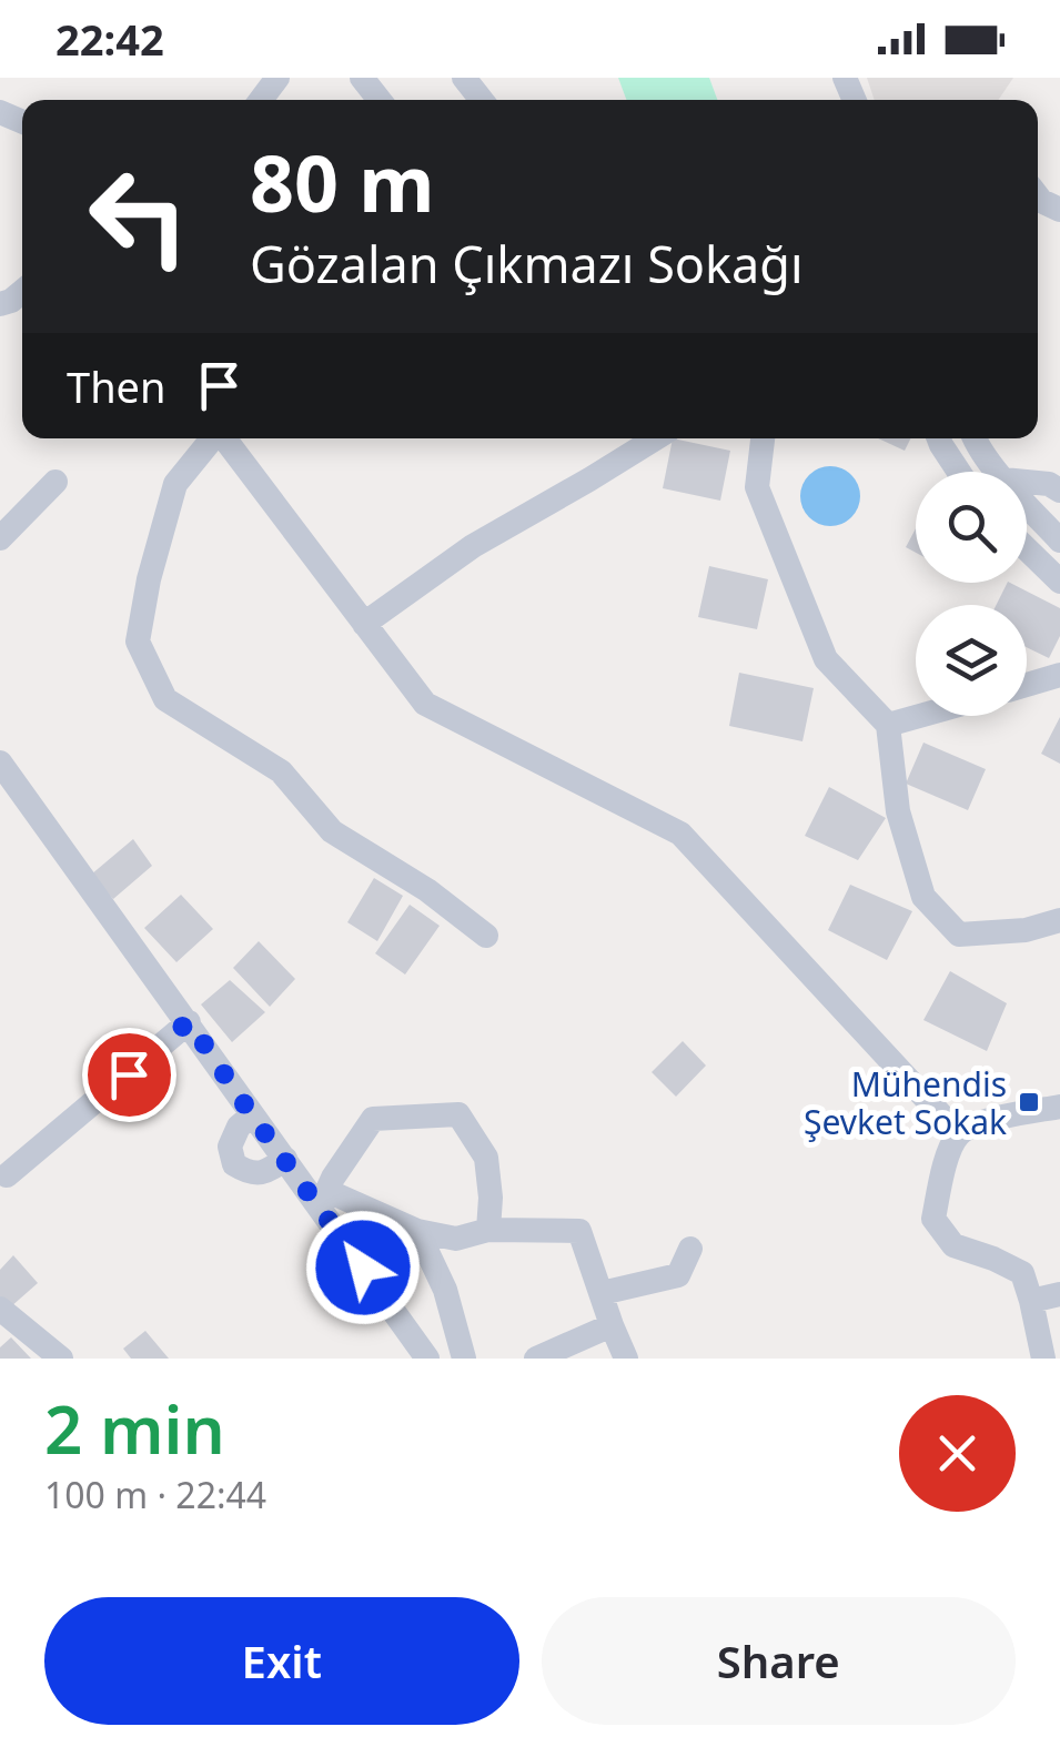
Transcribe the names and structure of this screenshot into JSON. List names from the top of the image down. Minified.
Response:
{"places":{"transit":["Mühendis Şevket Sokak"]},"page":{"status":"22:42","turn":["80 m","Gözalan Çıkmazı Sokağı"],"then":"Then","heading":["2 min","100 m · 22:44"],"buttons":["Exit","Share"]}}
